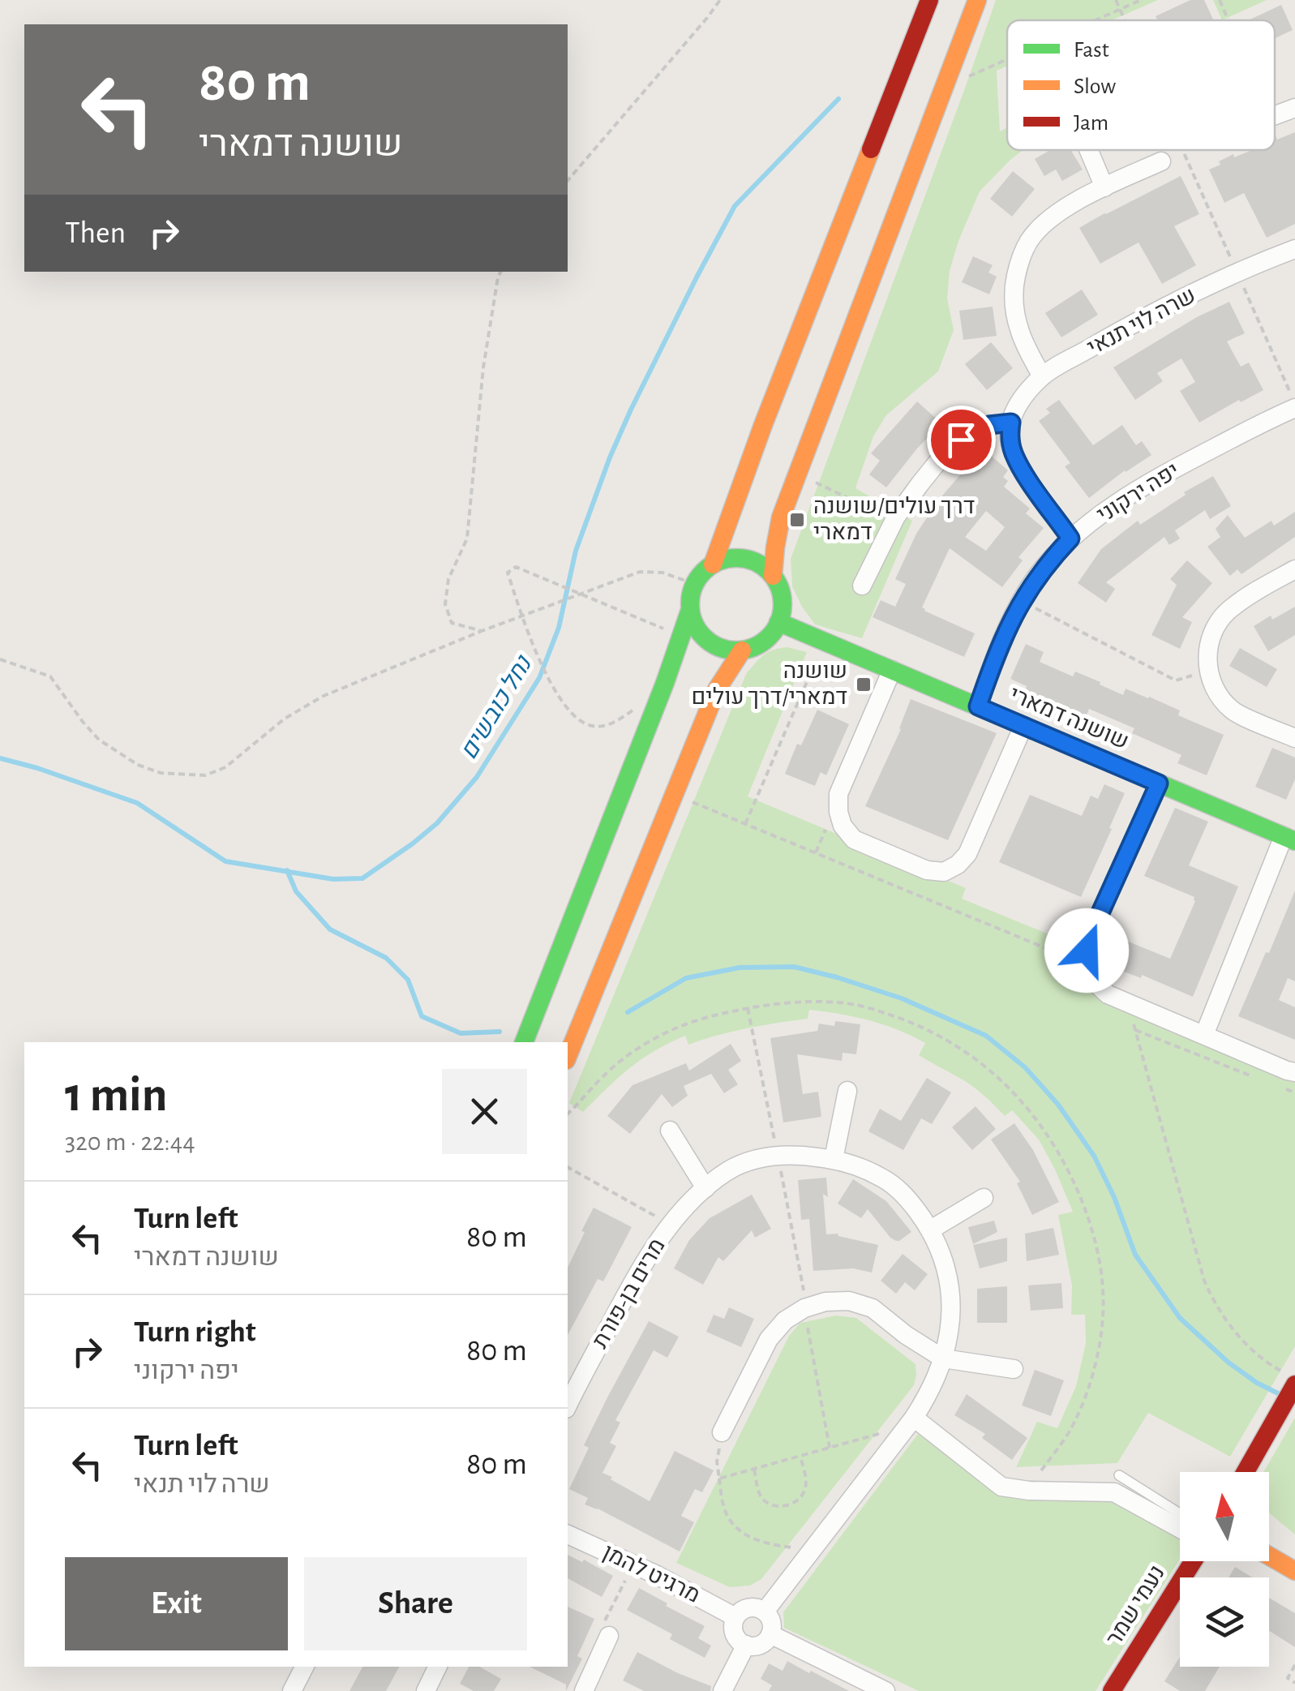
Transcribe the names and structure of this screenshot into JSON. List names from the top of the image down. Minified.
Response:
{"streets":{"street":["שרה לוי תנאי","יפה ירקוני","שושנה דמארי","מרים בן-פורת","מרגיט להמן","נעמי שמר"]},"crossings":[["יפה ירקוני","שושנה דמארי"],["מרים בן-פורת","מרגיט להמן"]],"water":["נחל כובשים"],"places":{"transit":["דרך עולים/שושנה דמארי","שושנה דמארי/דרך עולים"]},"legend":["Fast","Slow","Jam"],"north":"top","page":{"turn":["80 m","שושנה דמארי"],"then":"Then","heading":["1 min","320 m · 22:44"],"list":[{"name":"Turn left","note":"שושנה דמארי","value":"80 m"},{"name":"Turn right","note":"יפה ירקוני","value":"80 m"},{"name":"Turn left","note":"שרה לוי תנאי","value":"80 m"}],"buttons":["Exit","Share"]}}
